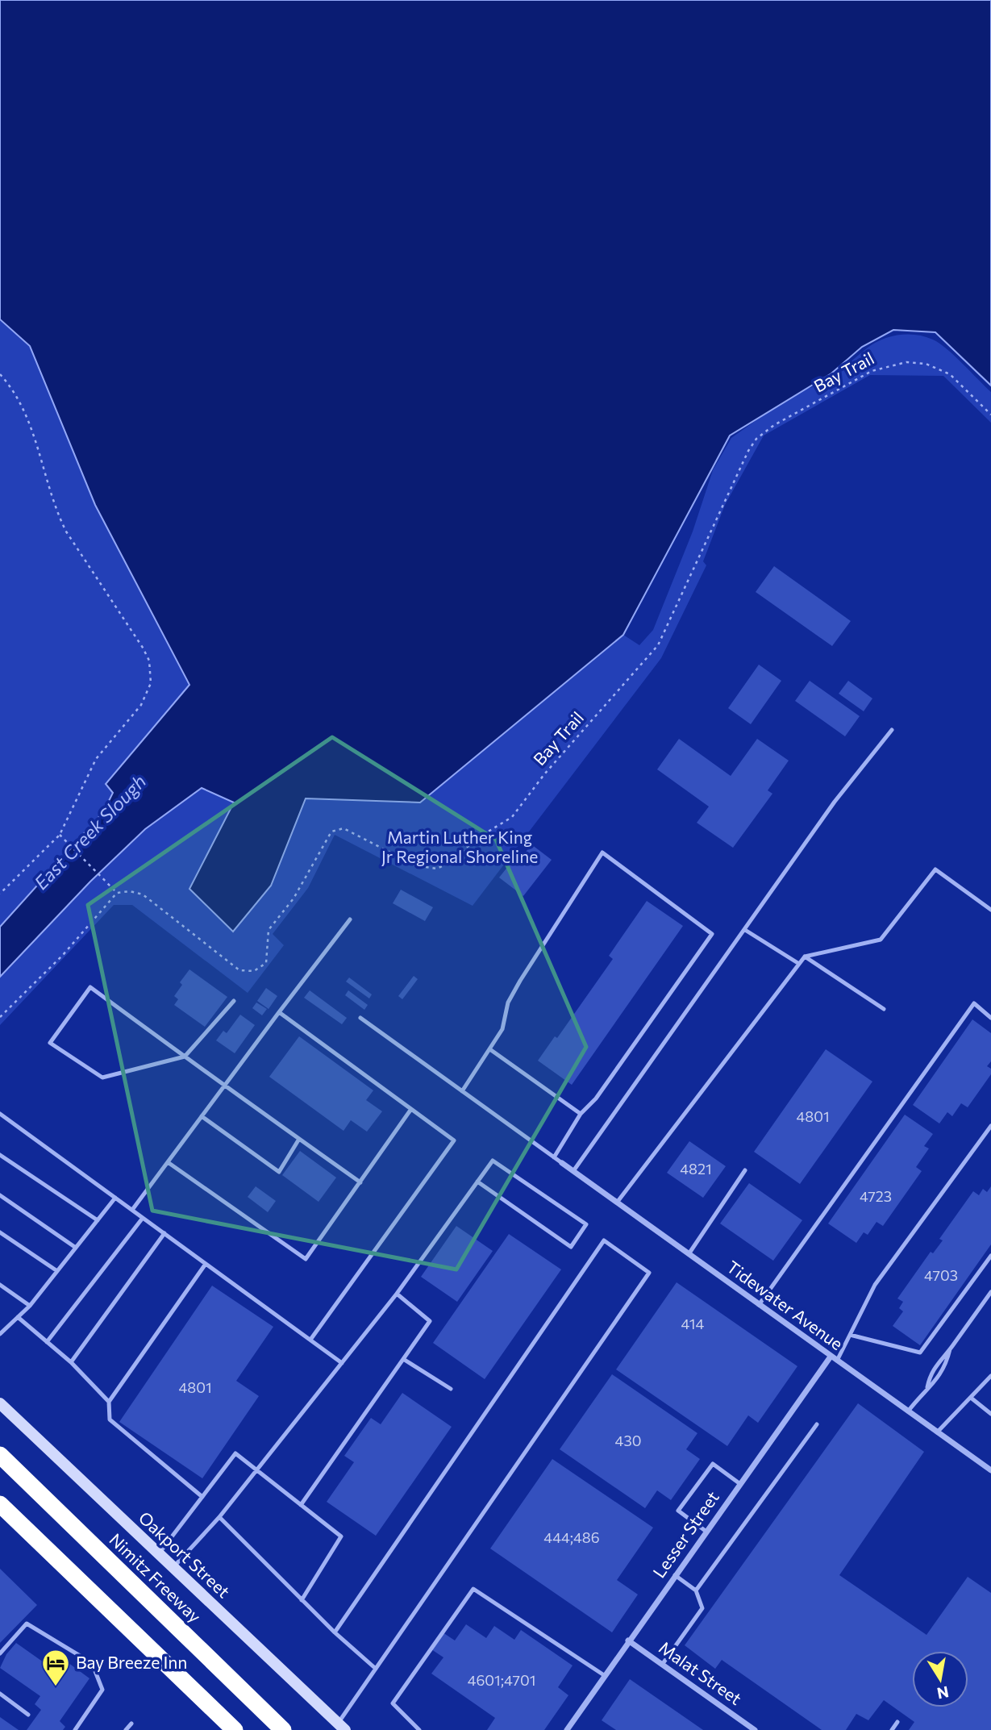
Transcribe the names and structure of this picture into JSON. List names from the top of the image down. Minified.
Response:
{"streets":{"highway":["Nimitz Freeway"],"main road":["Oakport Street"],"street":["Tidewater Avenue","Lesser Street","Malat Street"],"path":["Bay Trail"]},"crossings":[["Tidewater Avenue","Lesser Street"],["Lesser Street","Malat Street"]],"water":["East Creek Slough"],"parks":["Martin Luther King Jr Regional Shoreline"],"places":{"hotel":["Bay Breeze Inn"]},"house_numbers":["4801","4821","4723","4703","414","4801","430","444;486","4601;4701"],"north":"bottom"}
